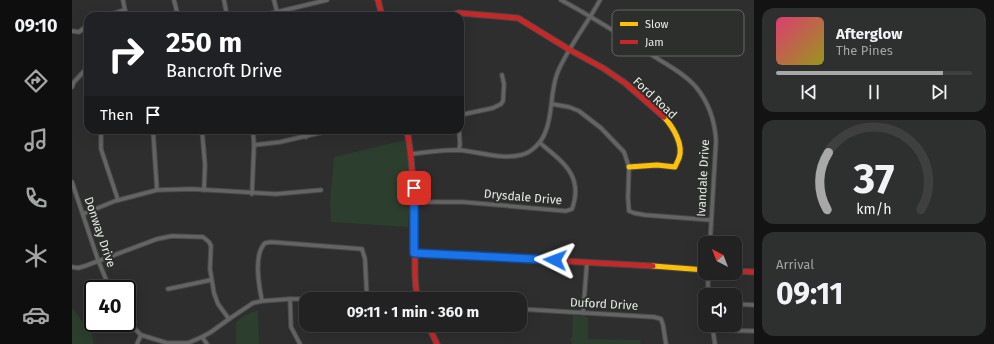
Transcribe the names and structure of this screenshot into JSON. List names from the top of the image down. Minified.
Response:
{"streets":{"street":["Ford Road","Ivandale Drive","Drysdale Drive","Donway Drive","Duford Drive"]},"legend":["Slow","Jam"],"north":"top left","page":{"tabs":"09:10","turn":["250 m","Bancroft Drive"],"song":["Afterglow","The Pines"],"then":"Then","tile":["Arrival","09:11"],"limit":"40","trip":"09:11 · 1 min · 360 m","gauge":["37","km/h"]}}
